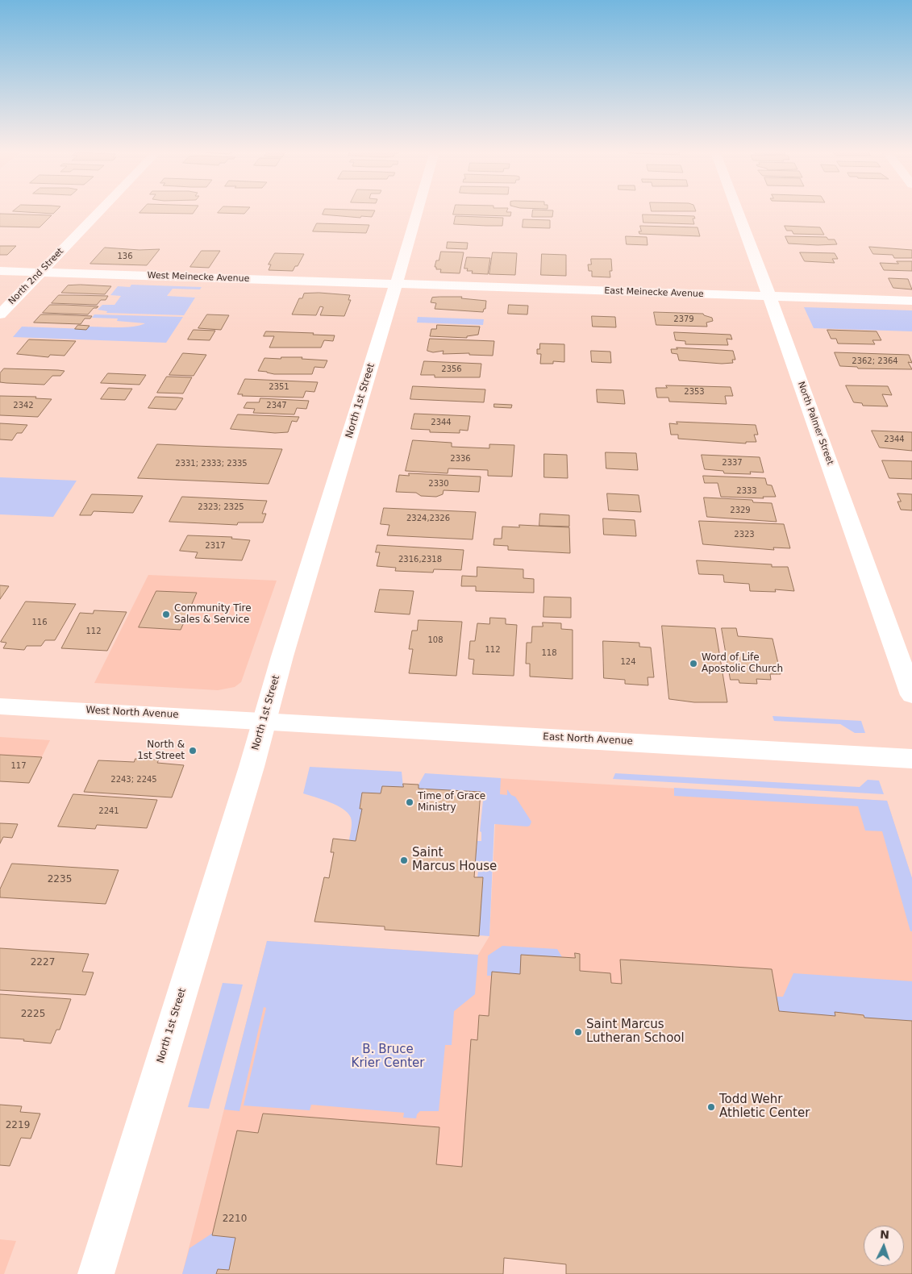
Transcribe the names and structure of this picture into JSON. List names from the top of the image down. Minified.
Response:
{"streets":{"street":["North 2nd Street","West Meinecke Avenue","East Meinecke Avenue","North 1st Street","North Palmer Street","West North Avenue","East North Avenue"]},"crossings":[["North 2nd Street","West Meinecke Avenue"],["West Meinecke Avenue","East Meinecke Avenue"],["West Meinecke Avenue","North 1st Street"],["East Meinecke Avenue","North 1st Street"],["East Meinecke Avenue","North Palmer Street"],["North 1st Street","West North Avenue"],["North 1st Street","East North Avenue"],["West North Avenue","East North Avenue"]],"parks":["B. Bruce Krier Center"],"places":["Community Tire Sales & Service","Word of Life Apostolic Church","North & 1st Street","Time of Grace Ministry","Saint Marcus House","Saint Marcus Lutheran School","Todd Wehr Athletic Center"],"house_numbers":["136","2379","2362; 2364","2356","2351","2353","2342","2347","2344","2344","2336","2337","2331; 2333; 2335","2330","2333","2323; 2325","2329","2324,2326","2323","2317","2316,2318","116","112","108","112","118","124","117","2243; 2245","2241","2235","2227","2225","2219","2210"],"north":"top"}
